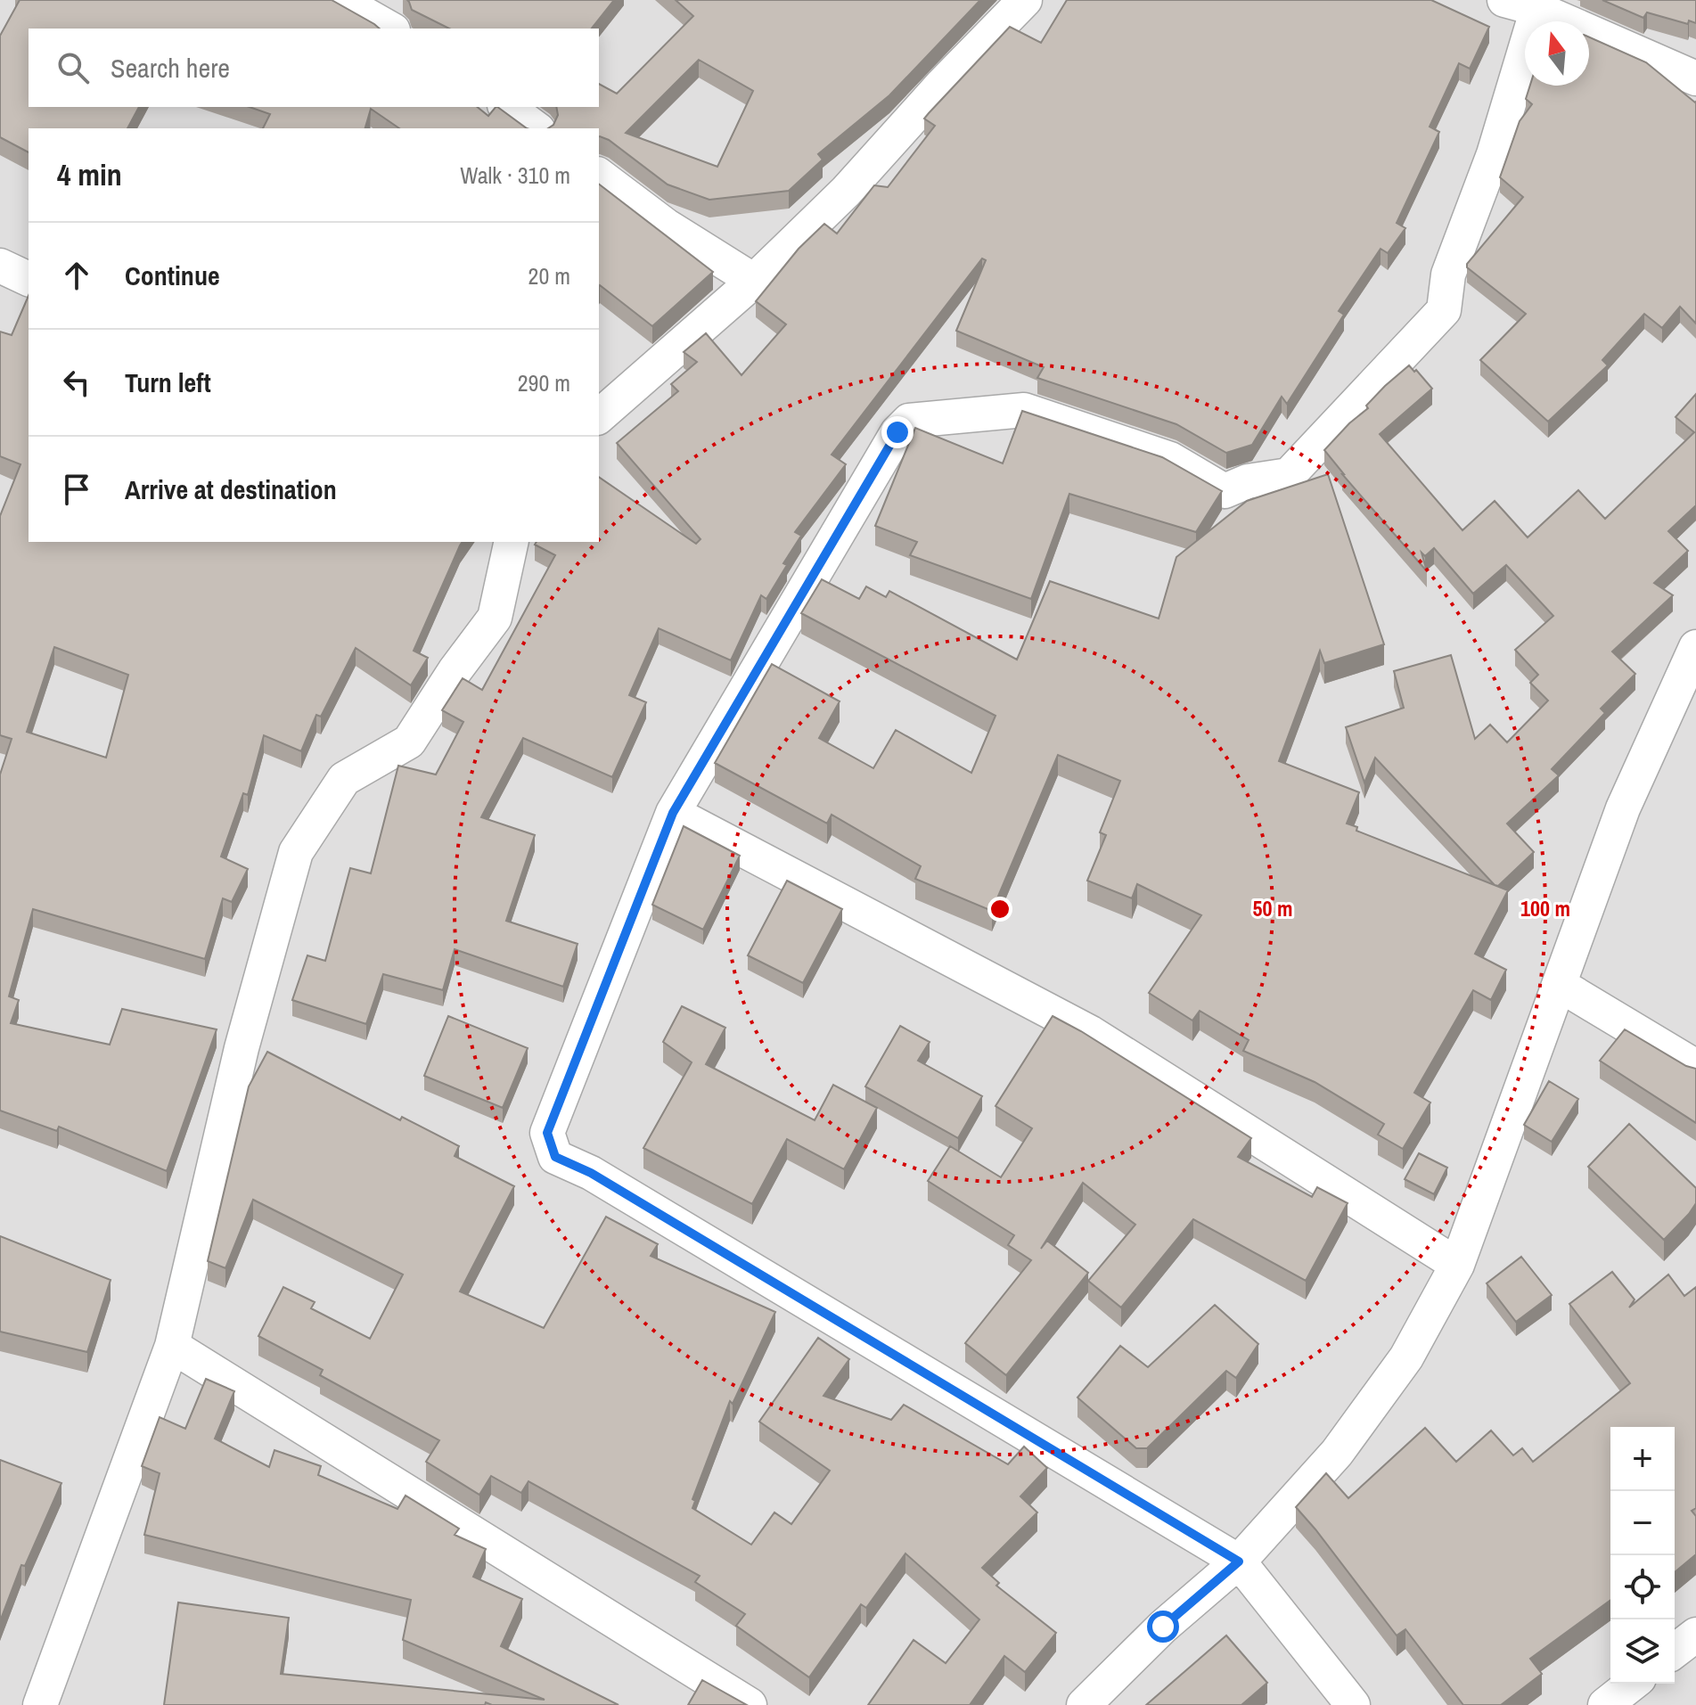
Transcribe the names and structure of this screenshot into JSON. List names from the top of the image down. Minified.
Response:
{"north":"top","page":{"search":"Search here","heading":["4 min","Walk · 310 m"],"list":[["Continue","20 m"],["Turn left","290 m"],"Arrive at destination"],"map_buttons":["+","−"]},"rings":["50 m","100 m"]}
